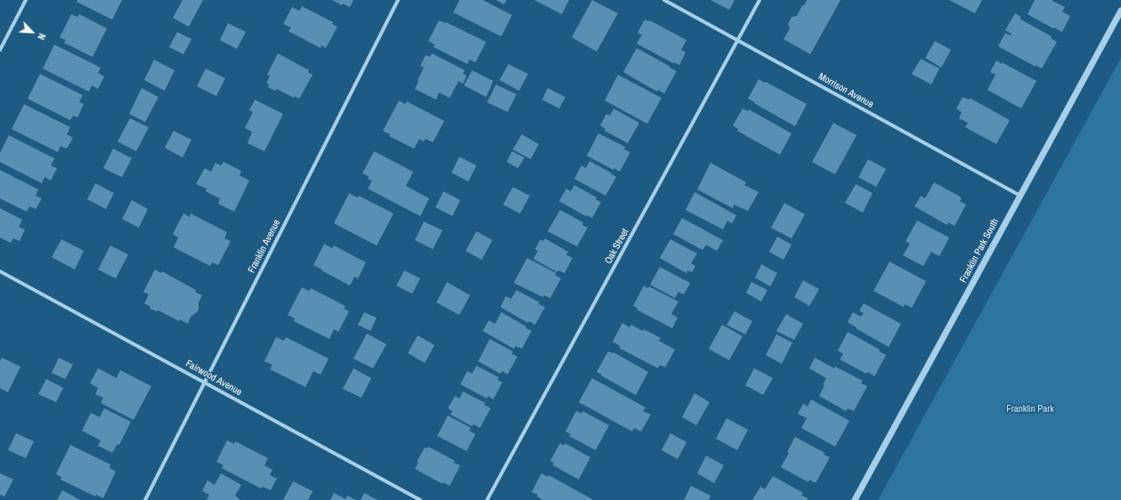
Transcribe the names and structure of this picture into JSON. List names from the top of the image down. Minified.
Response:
{"streets":{"street":["Morrison Avenue","Franklin Avenue","Oak Street","Franklin Park South","Fairwood Avenue"]},"crossings":[["Morrison Avenue","Oak Street"],["Morrison Avenue","Franklin Park South"],["Franklin Avenue","Fairwood Avenue"]],"parks":["Franklin Park"],"north":"bottom right"}
